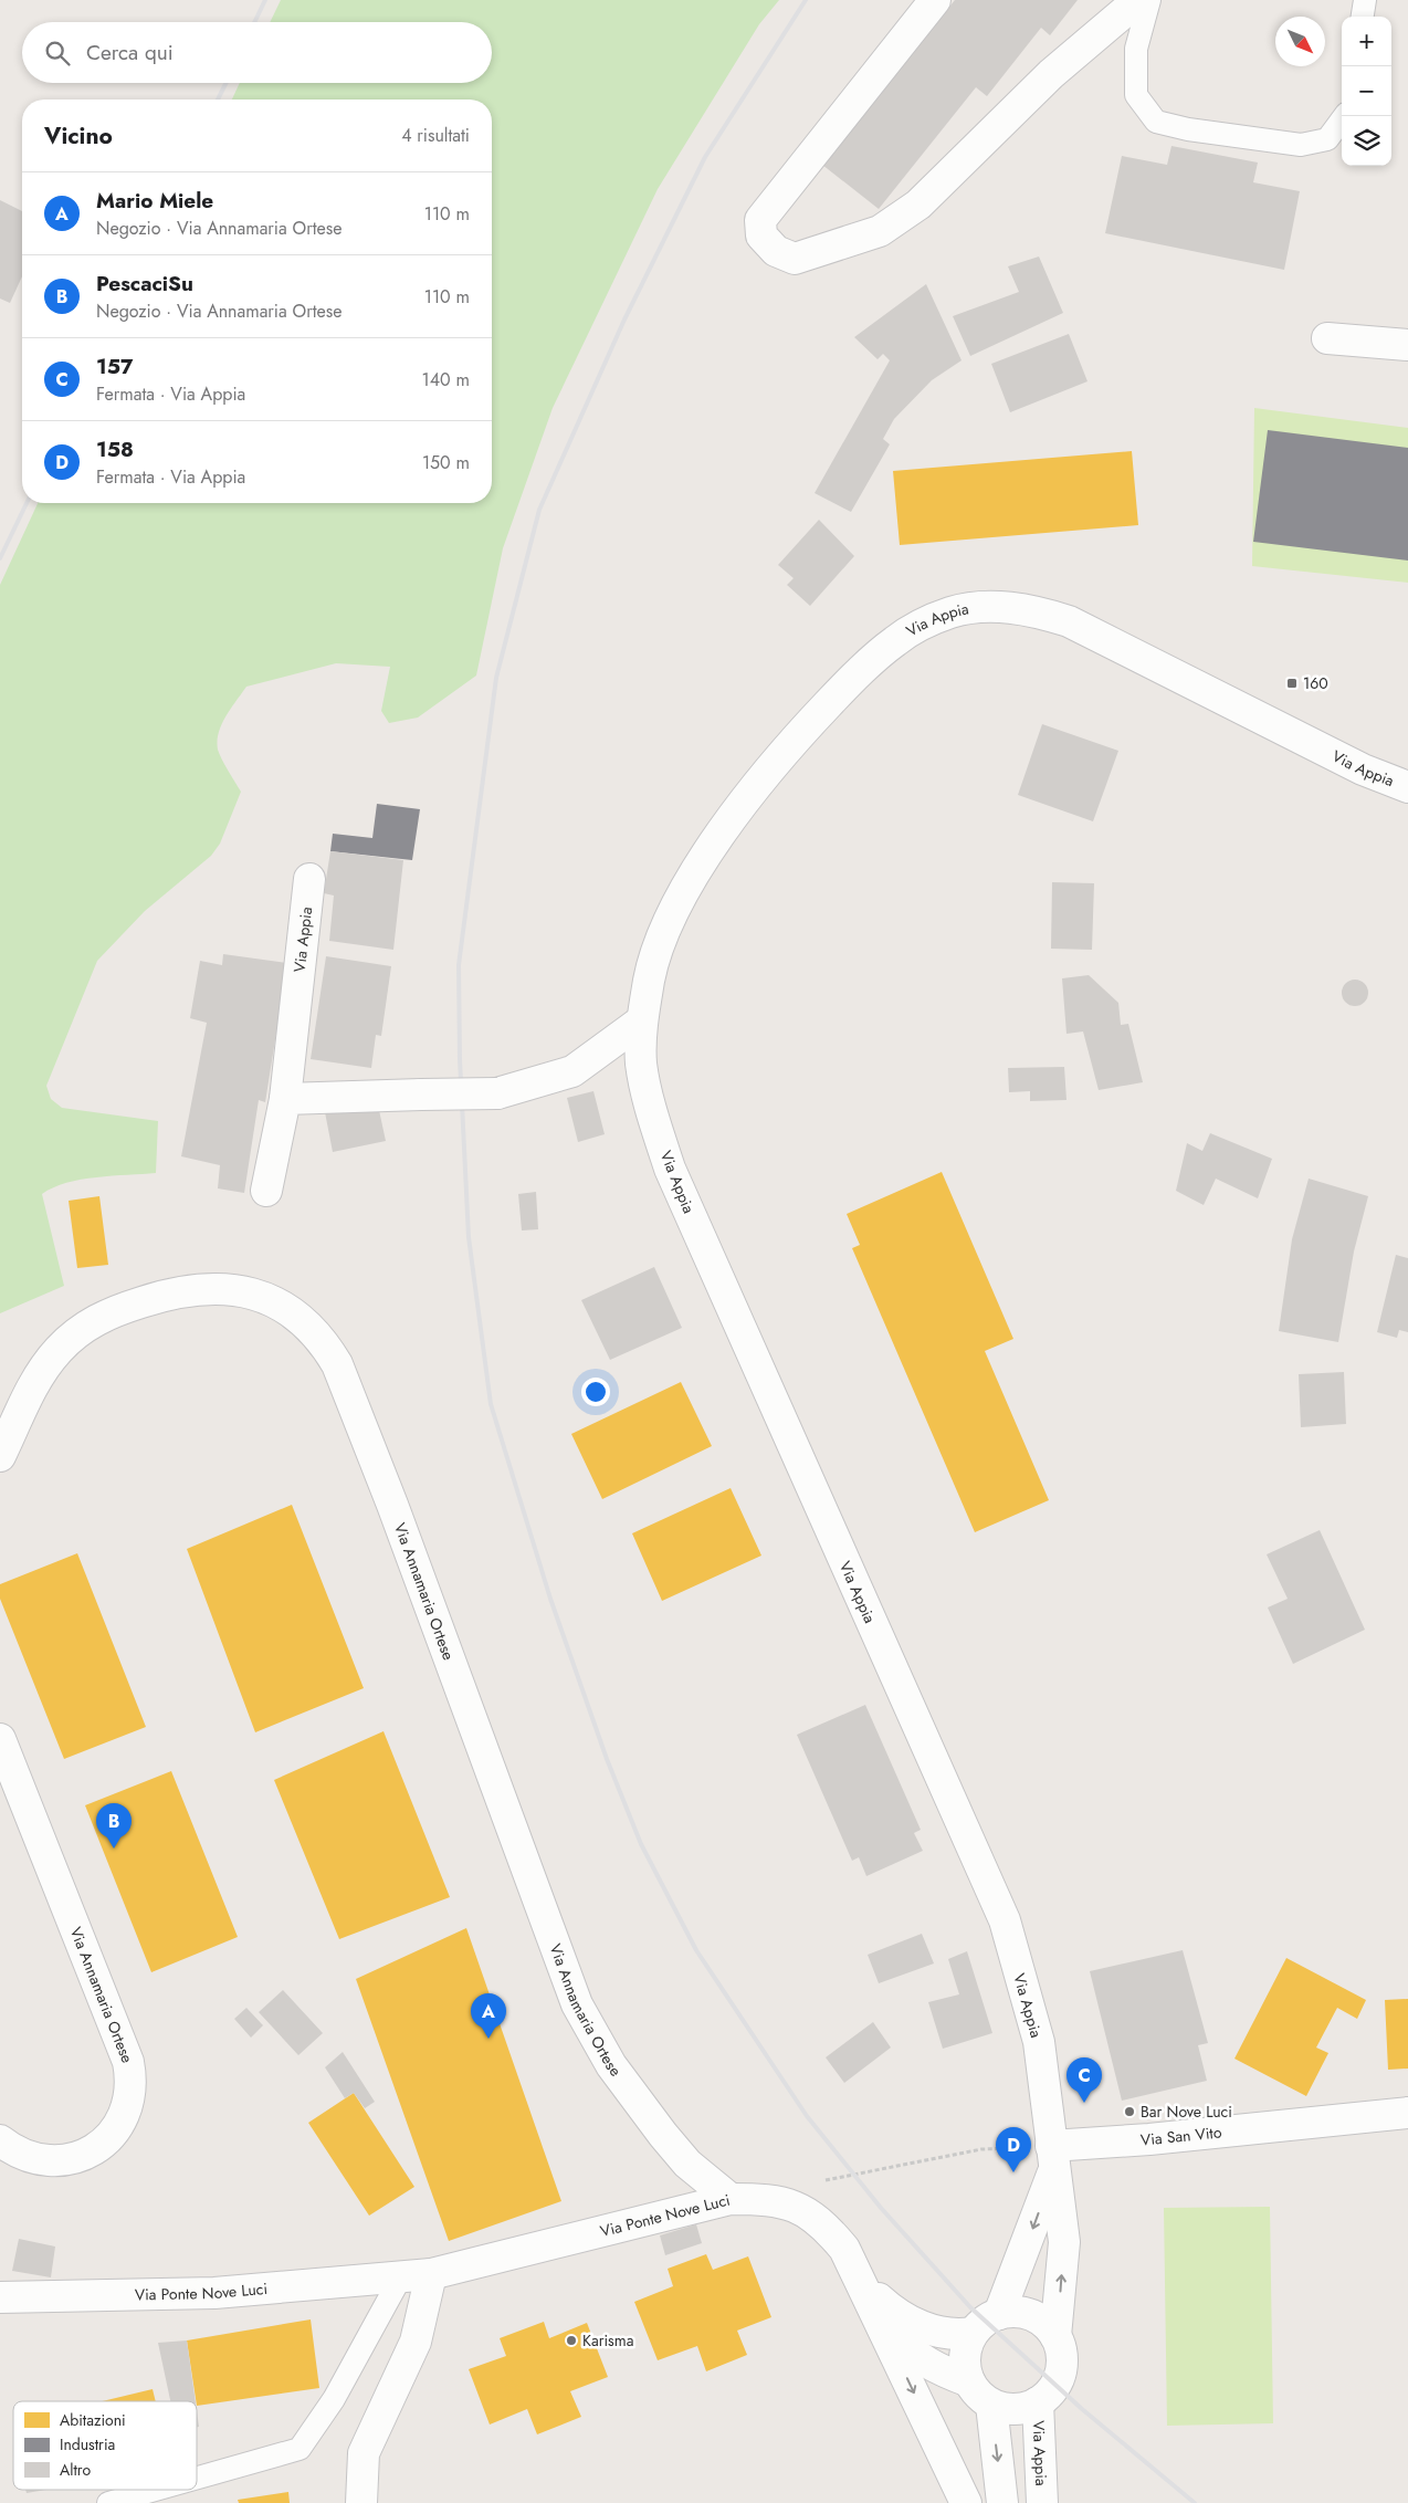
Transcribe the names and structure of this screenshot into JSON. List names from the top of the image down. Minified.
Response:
{"streets":{"street":["Via Appia","Via Annamaria Ortese","Via San Vito","Via Ponte Nove Luci"]},"crossings":[["Via Appia","Via San Vito"],["Via Annamaria Ortese","Via Ponte Nove Luci"]],"places":{"transit":["160"],"other":["Bar Nove Luci","Karisma"]},"legend":["Abitazioni","Industria","Altro"],"north":"bottom right","page":{"map_buttons":["+","−"],"search":"Cerca qui","heading":["Vicino","4 risultati"],"list":[{"mark":"A","name":"Mario Miele","note":"Negozio · Via Annamaria Ortese","value":"110 m"},{"mark":"B","name":"PescaciSu","note":"Negozio · Via Annamaria Ortese","value":"110 m"},{"mark":"C","name":"157","note":"Fermata · Via Appia","value":"140 m"},{"mark":"D","name":"158","note":"Fermata · Via Appia","value":"150 m"}],"pins":["B","A","C","D"]}}
